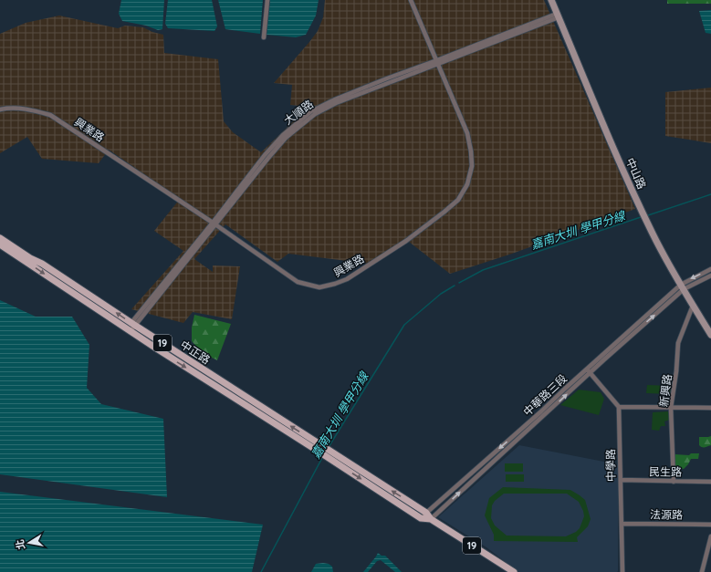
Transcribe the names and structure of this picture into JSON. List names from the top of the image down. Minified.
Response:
{"streets":{"main road":["中山路","19","中正路"],"street":["大順路","興業路","新興路","中華路三段","中學路","民生路","法源路"]},"crossings":[["大順路","興業路"],["大順路","中山路"],["大順路","中正路"],["中山路","新興路"],["中山路","中華路三段"],["19","中正路"],["19","中華路三段"],["中正路","中華路三段"],["新興路","民生路"],["中學路","民生路"],["中學路","法源路"]],"water":["嘉南大圳 學甲分線"],"north":"left"}
